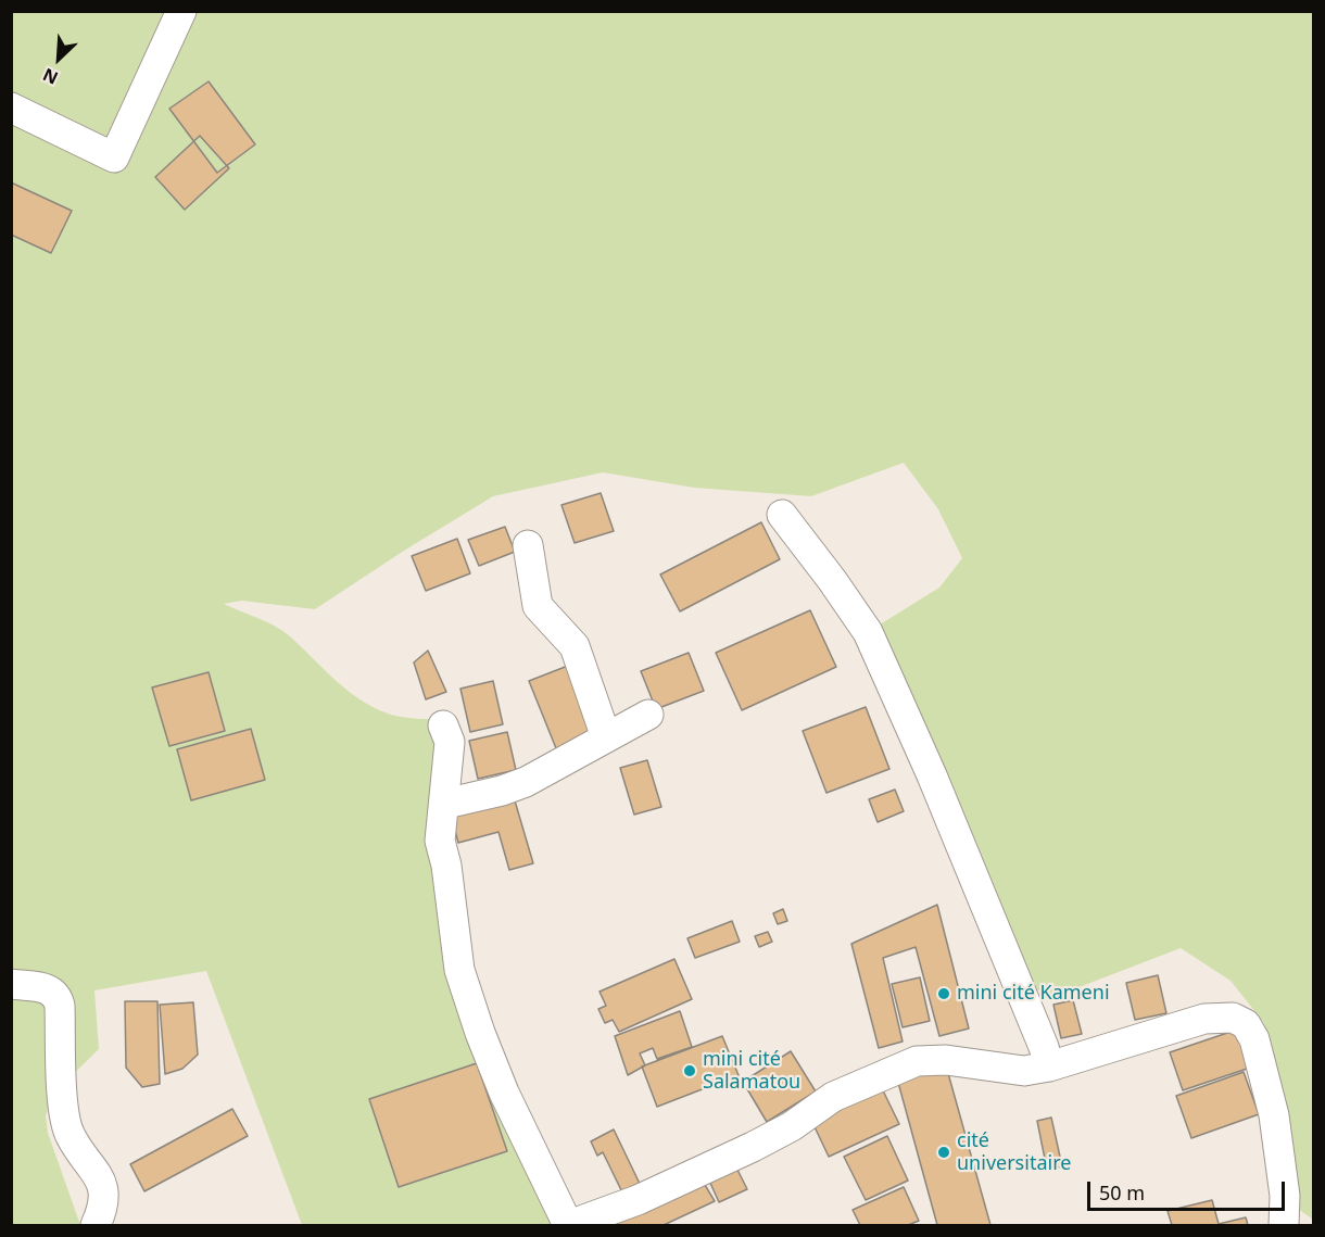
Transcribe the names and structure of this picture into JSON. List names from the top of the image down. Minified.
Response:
{"places":["mini cité Kameni","mini cité Salamatou","cité universitaire"],"scale_bar":"50 m","north":"bottom left"}
